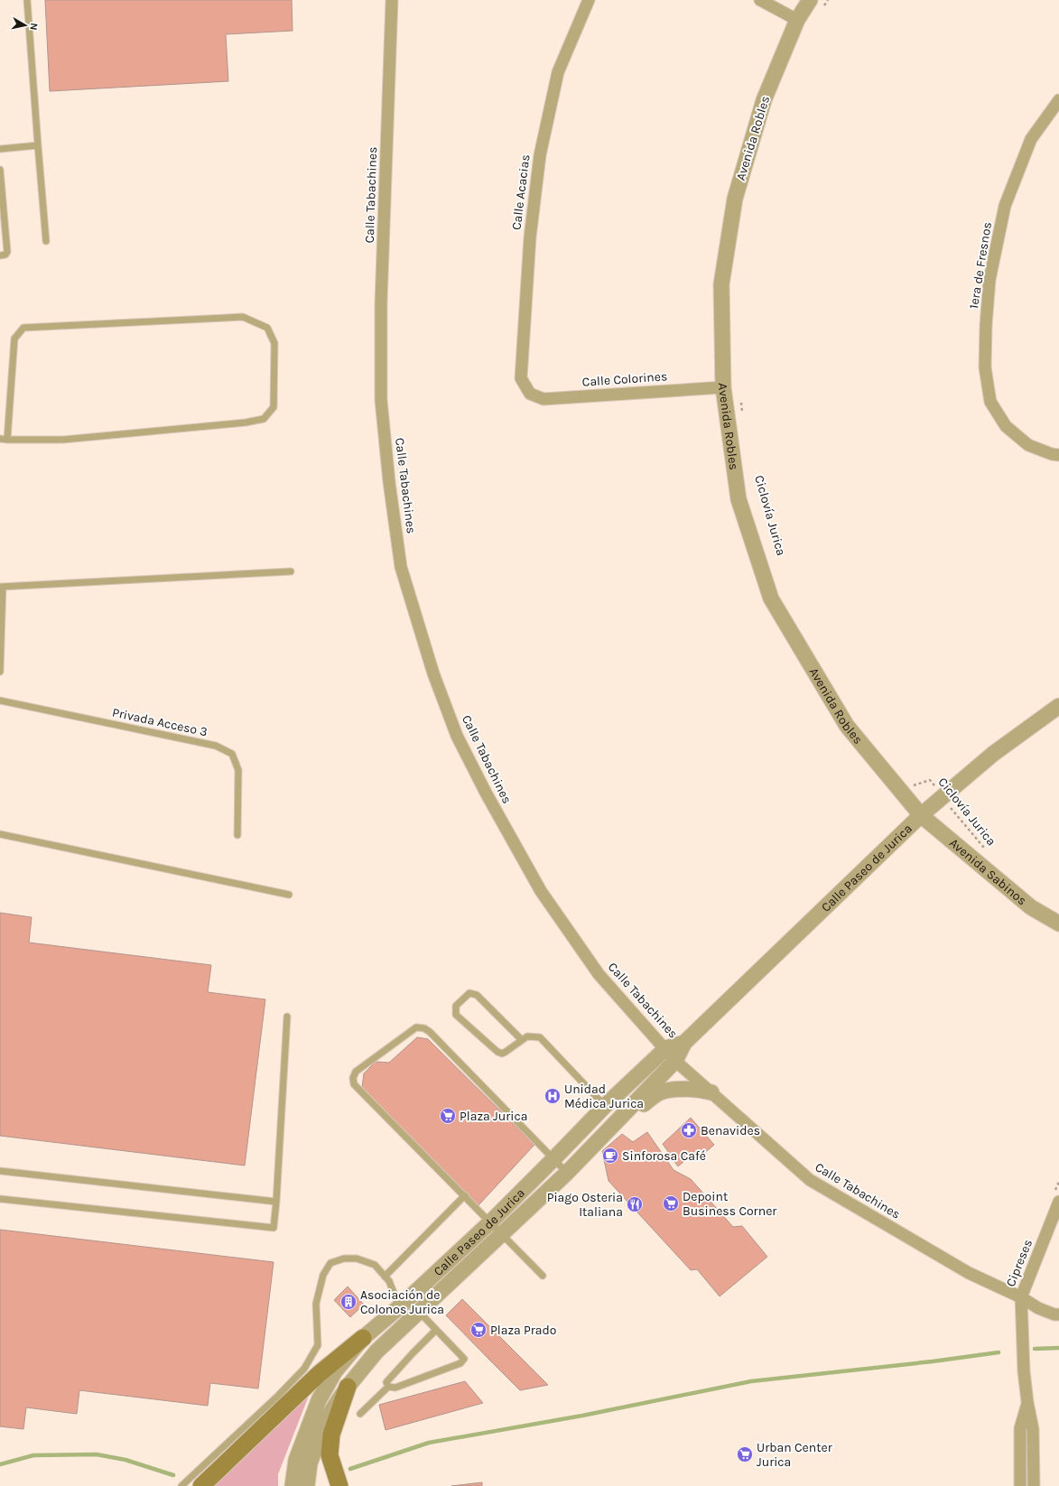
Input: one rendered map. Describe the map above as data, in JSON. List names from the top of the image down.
{
  "streets": {
    "street": [
      "Avenida Robles",
      "Calle Acacias",
      "Calle Tabachines",
      "1era de Fresnos",
      "Calle Colorines",
      "Calle Paseo de Jurica",
      "Avenida Sabinos",
      "Cipreses"
    ],
    "lane": ["Privada Acceso 3"],
    "path": ["Ciclovía Jurica"]
  },
  "crossings": [
    ["Avenida Robles", "Calle Colorines"],
    ["Avenida Robles", "Calle Paseo de Jurica"],
    ["Avenida Robles", "Avenida Sabinos"],
    ["Calle Acacias", "Calle Colorines"],
    ["Calle Tabachines", "Calle Paseo de Jurica"],
    ["Calle Tabachines", "Cipreses"],
    ["Ciclovía Jurica", "Calle Paseo de Jurica"],
    ["Calle Paseo de Jurica", "Avenida Sabinos"]
  ],
  "places": {
    "hospital": ["Unidad Médica Jurica"],
    "supermarket": [
      "Plaza Jurica",
      "Depoint Business Corner",
      "Plaza Prado",
      "Urban Center Jurica"
    ],
    "pharmacy": ["Benavides"],
    "cafe": ["Sinforosa Café"],
    "restaurant": ["Piago Osteria Italiana"],
    "building": ["Asociación de Colonos Jurica"]
  },
  "north": "right"
}
